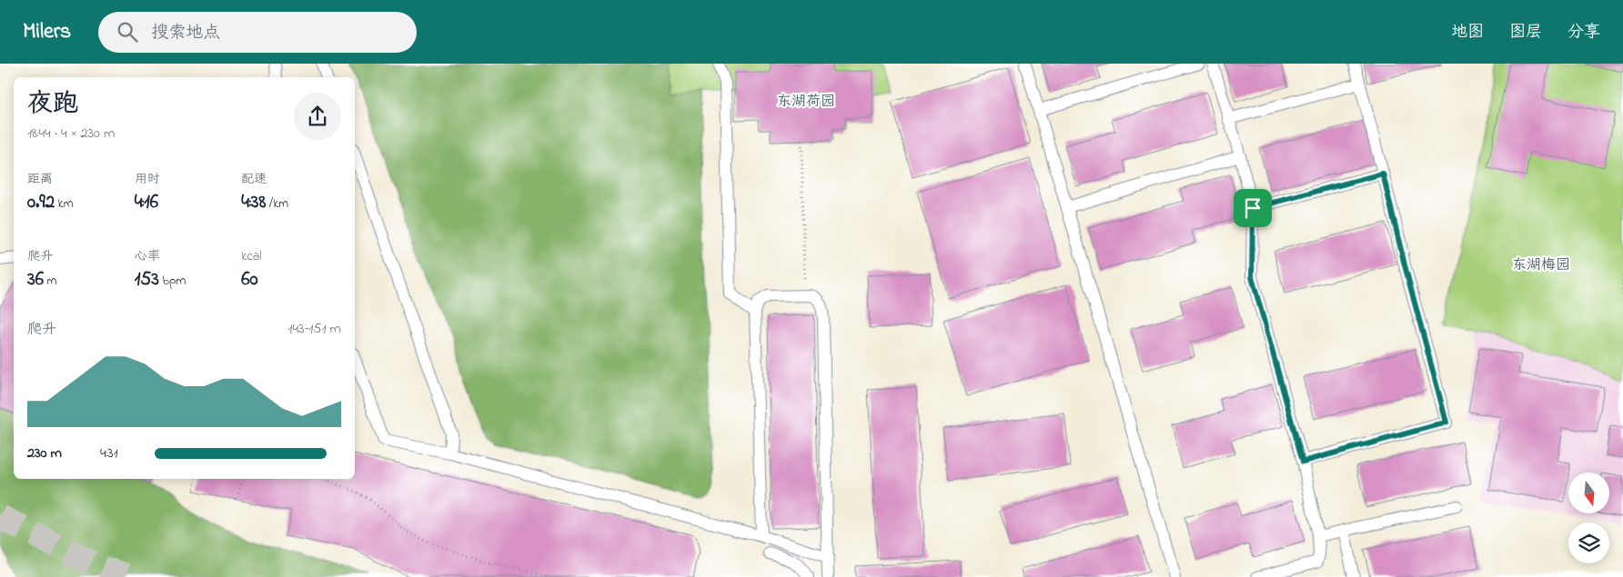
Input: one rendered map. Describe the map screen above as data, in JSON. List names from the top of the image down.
{
  "parks": ["东湖荷园", "东湖梅园"],
  "north": "bottom",
  "page": {
    "header": "Milers",
    "search": "搜索地点",
    "nav": ["地图", "图层", "分享"],
    "heading": ["夜跑", "18:44 · 4 × 230 m"],
    "stats": [
      ["距离", "0.92 km"],
      ["用时", "4:16"],
      ["配速", "4:38 /km"],
      ["爬升", "36 m"],
      ["心率", "153 bpm"],
      ["kcal", "60"]
    ],
    "chart": ["爬升", "143–151 m"],
    "list": [
      {
        "name": "230 m",
        "note": "4:31"
      }
    ]
  }
}
